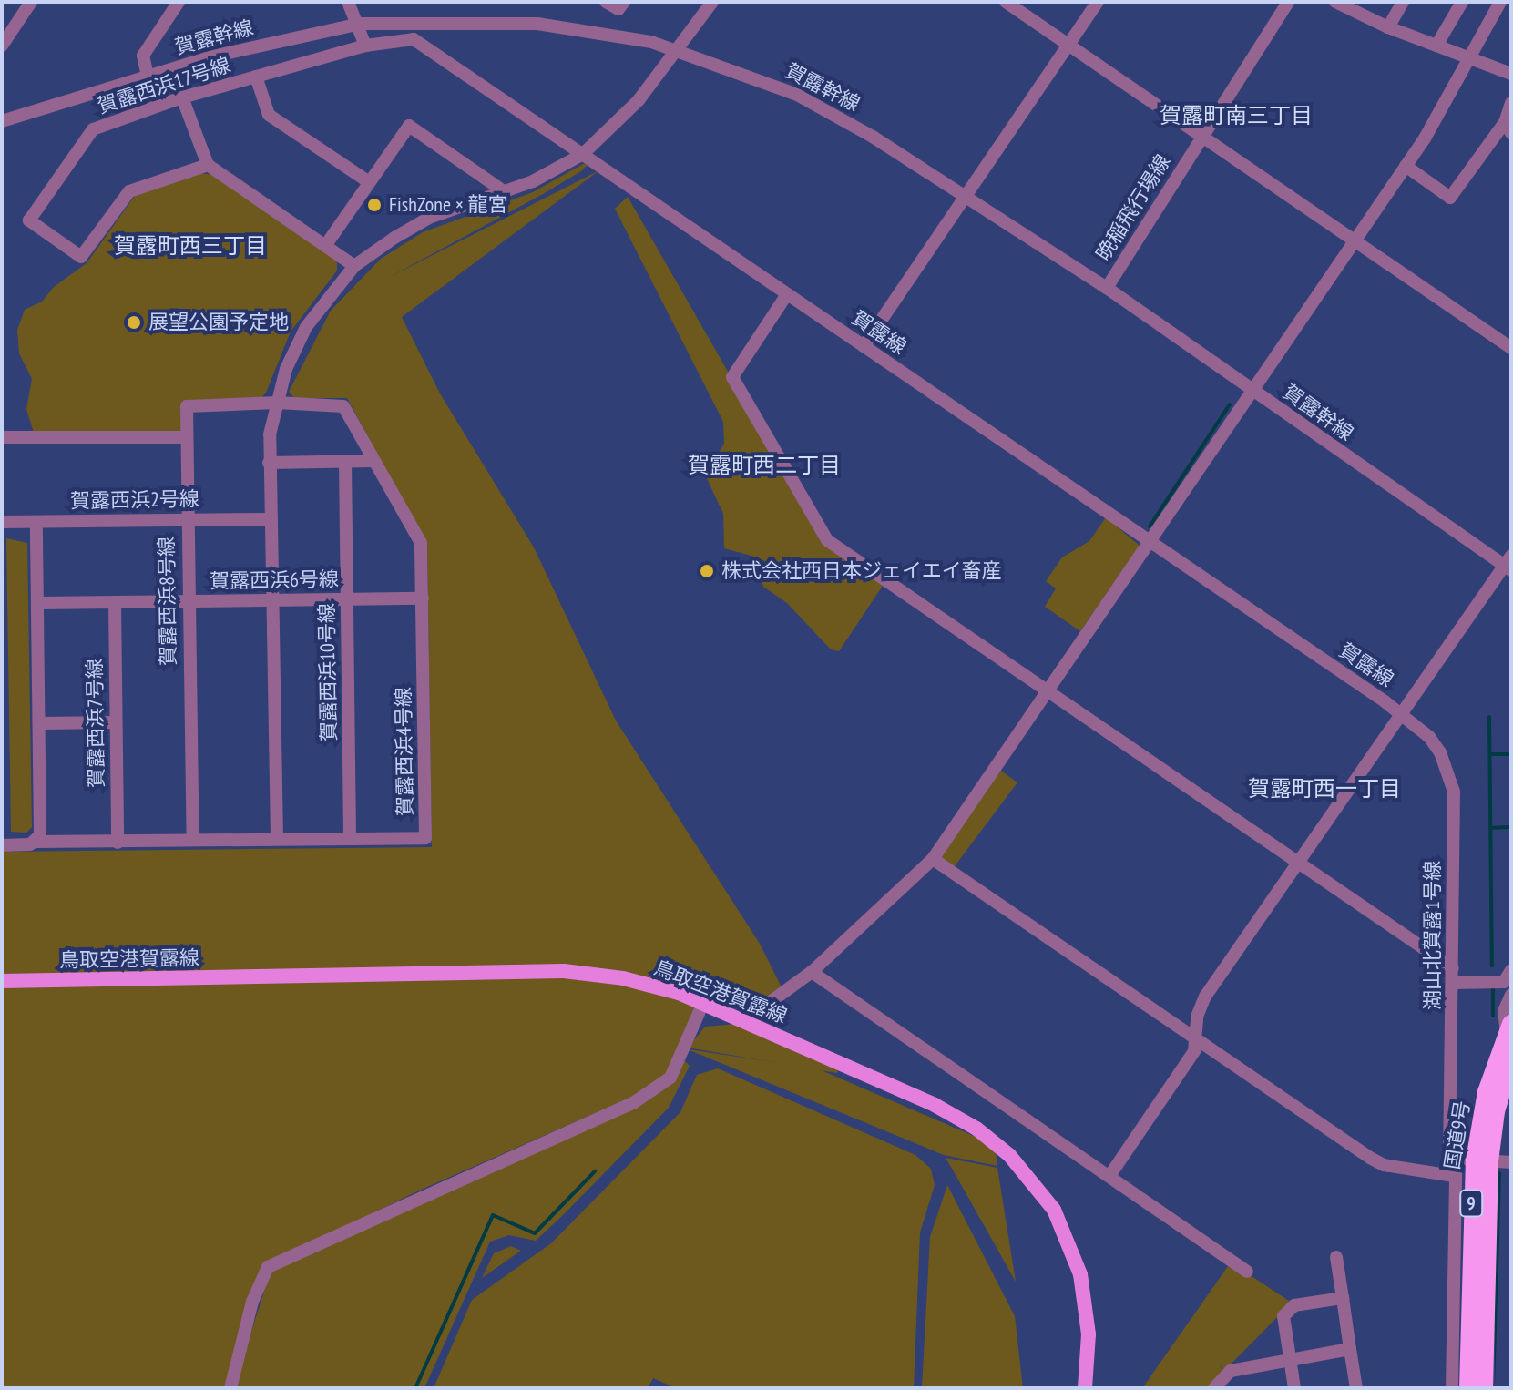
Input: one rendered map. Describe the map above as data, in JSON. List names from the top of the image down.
{
  "streets": {
    "highway": ["国道9号", "9"],
    "main road": ["鳥取空港賀露線"],
    "street": [
      "賀露幹線",
      "賀露西浜17号線",
      "晩稲飛行場線",
      "賀露線",
      "賀露西浜2号線",
      "賀露西浜6号線",
      "賀露西浜8号線",
      "賀露西浜10号線",
      "賀露西浜7号線",
      "賀露西浜4号線",
      "湖山北賀露1号線"
    ]
  },
  "crossings": [
    ["賀露幹線", "晩稲飛行場線"],
    ["賀露西浜17号線", "賀露線"],
    ["賀露線", "湖山北賀露1号線"],
    ["賀露西浜2号線", "賀露西浜8号線"],
    ["賀露西浜6号線", "賀露西浜8号線"],
    ["賀露西浜6号線", "賀露西浜10号線"],
    ["賀露西浜6号線", "賀露西浜7号線"],
    ["賀露西浜6号線", "賀露西浜4号線"],
    ["賀露西浜8号線", "賀露西浜4号線"],
    ["賀露西浜10号線", "賀露西浜4号線"],
    ["賀露西浜7号線", "賀露西浜4号線"],
    ["湖山北賀露1号線", "国道9号"]
  ],
  "districts": [
    "賀露町南三丁目",
    "賀露町西三丁目",
    "賀露町西二丁目",
    "賀露町西一丁目"
  ],
  "places": ["FishZone × 龍宮", "展望公園予定地", "株式会社西日本ジェイエイ畜産"]
}
